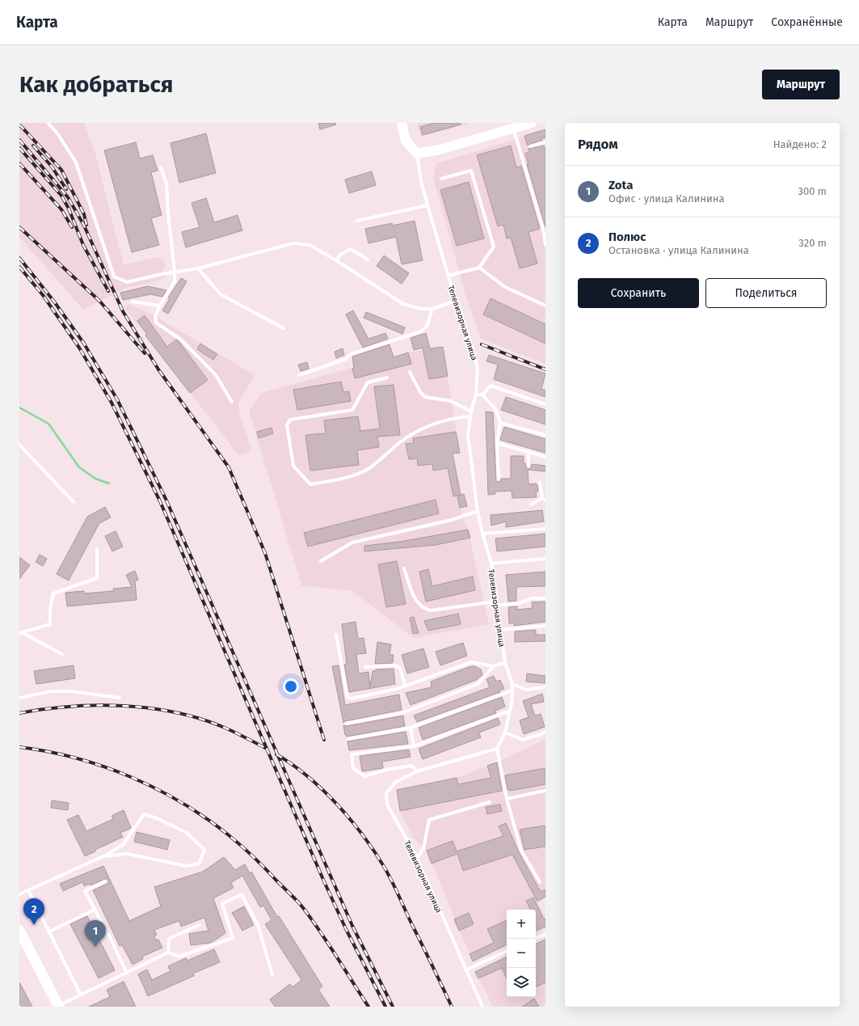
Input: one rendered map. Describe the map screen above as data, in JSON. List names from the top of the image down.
{
  "streets": {
    "lane": ["Телевизорная улица"]
  },
  "page": {
    "header": "Карта",
    "nav": ["Карта", "Маршрут", "Сохранённые"],
    "buttons": [
      "Маршрут",
      ["Сохранить", "Поделиться"]
    ],
    "title": "Как добраться",
    "heading": ["Рядом", "Найдено: 2"],
    "list": [
      {
        "mark": "1",
        "name": "Zota",
        "note": "Офис · улица Калинина",
        "value": "300 m"
      },
      {
        "mark": "2",
        "name": "Полюс",
        "note": "Остановка · улица Калинина",
        "value": "320 m"
      }
    ],
    "pins": ["2", "1"],
    "map_buttons": ["+", "−"]
  }
}
